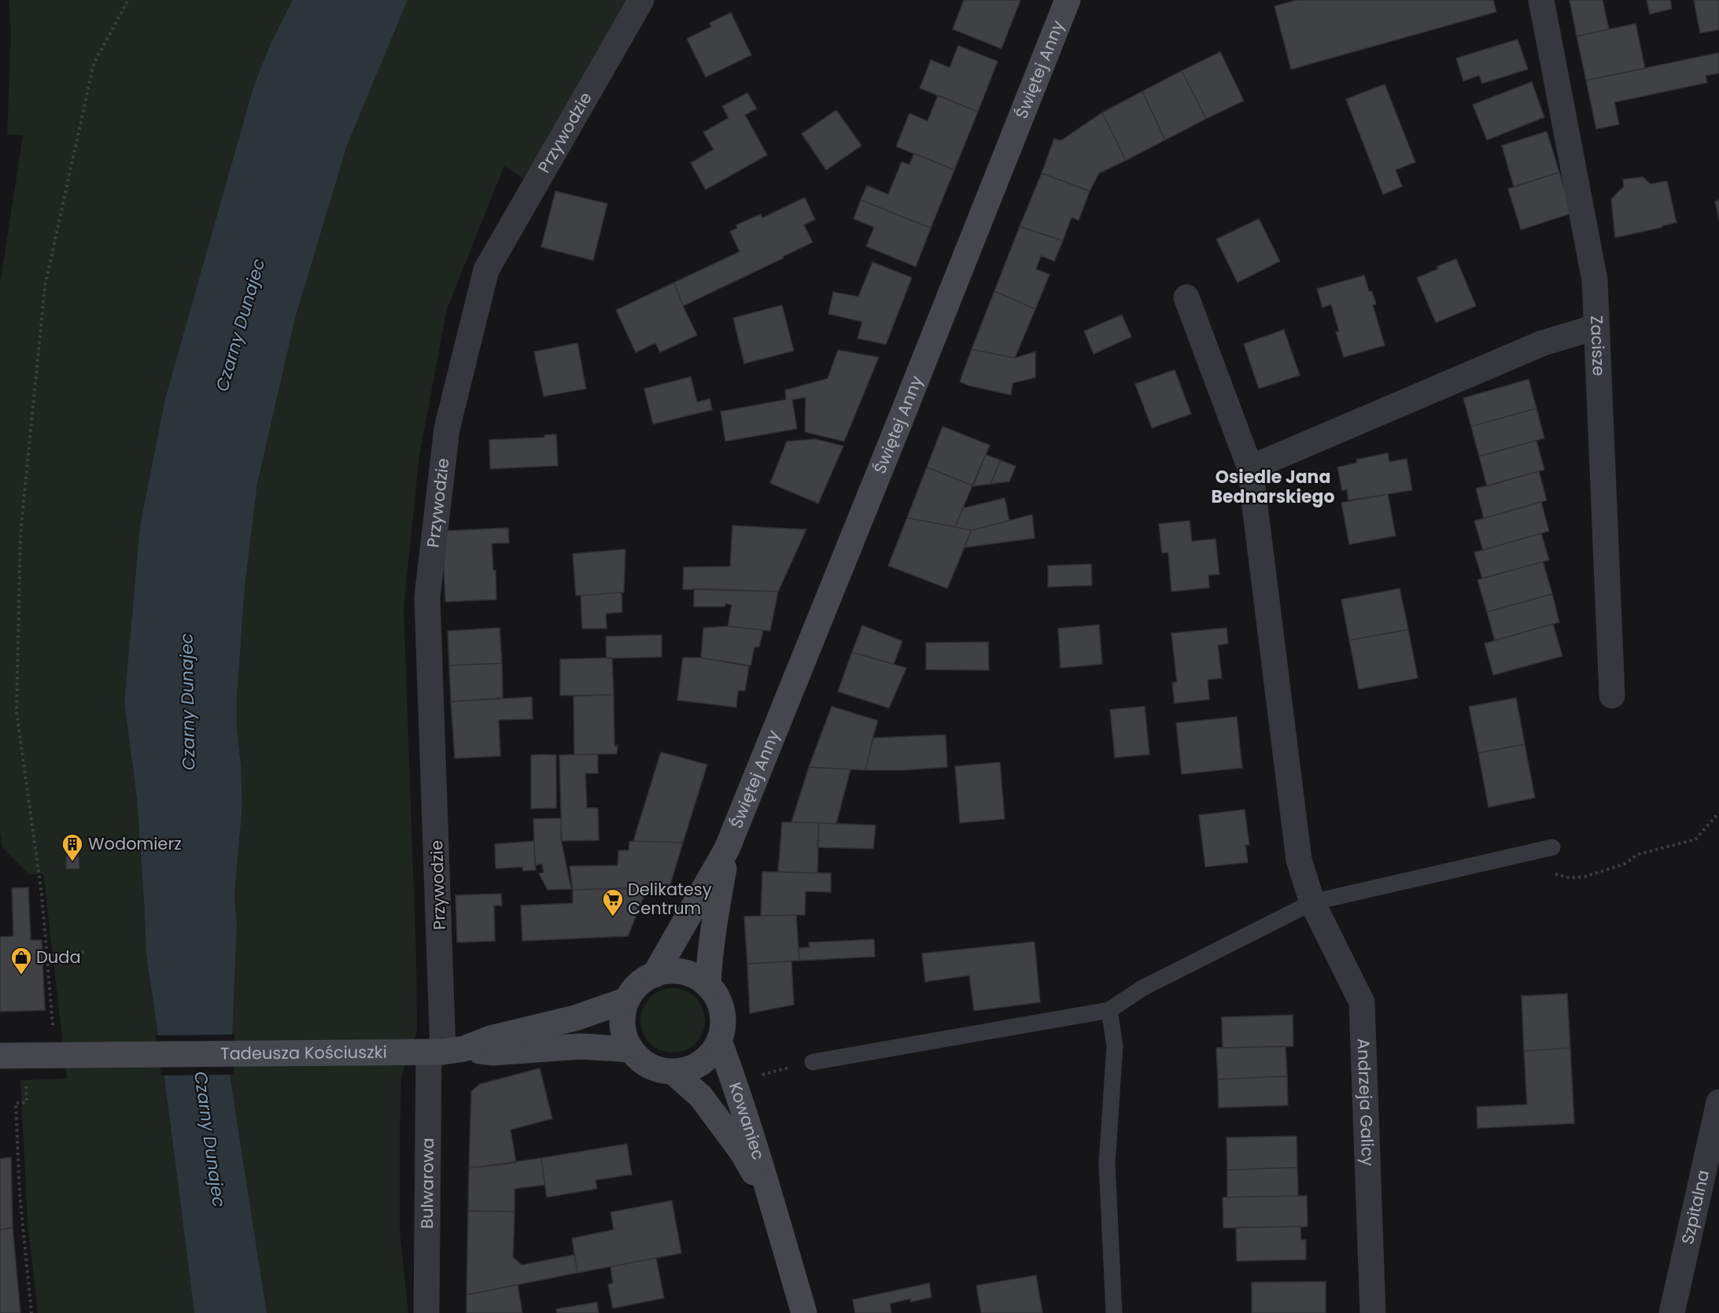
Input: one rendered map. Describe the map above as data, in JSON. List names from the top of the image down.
{
  "streets": {
    "street": [
      "Świętej Anny",
      "Przywodzie",
      "Zacisze",
      "Tadeusza Kościuszki",
      "Andrzeja Galicy",
      "Kowaniec",
      "Bulwarowa",
      "Szpitalna"
    ]
  },
  "crossings": [
    ["Świętej Anny", "Tadeusza Kościuszki"],
    ["Świętej Anny", "Kowaniec"],
    ["Przywodzie", "Tadeusza Kościuszki"],
    ["Przywodzie", "Bulwarowa"],
    ["Tadeusza Kościuszki", "Kowaniec"],
    ["Tadeusza Kościuszki", "Bulwarowa"]
  ],
  "districts": ["Osiedle Jana Bednarskiego"],
  "water": ["Czarny Dunajec"],
  "places": {
    "building": ["Wodomierz"],
    "supermarket": ["Delikatesy Centrum"],
    "shop": ["Duda"]
  }
}
